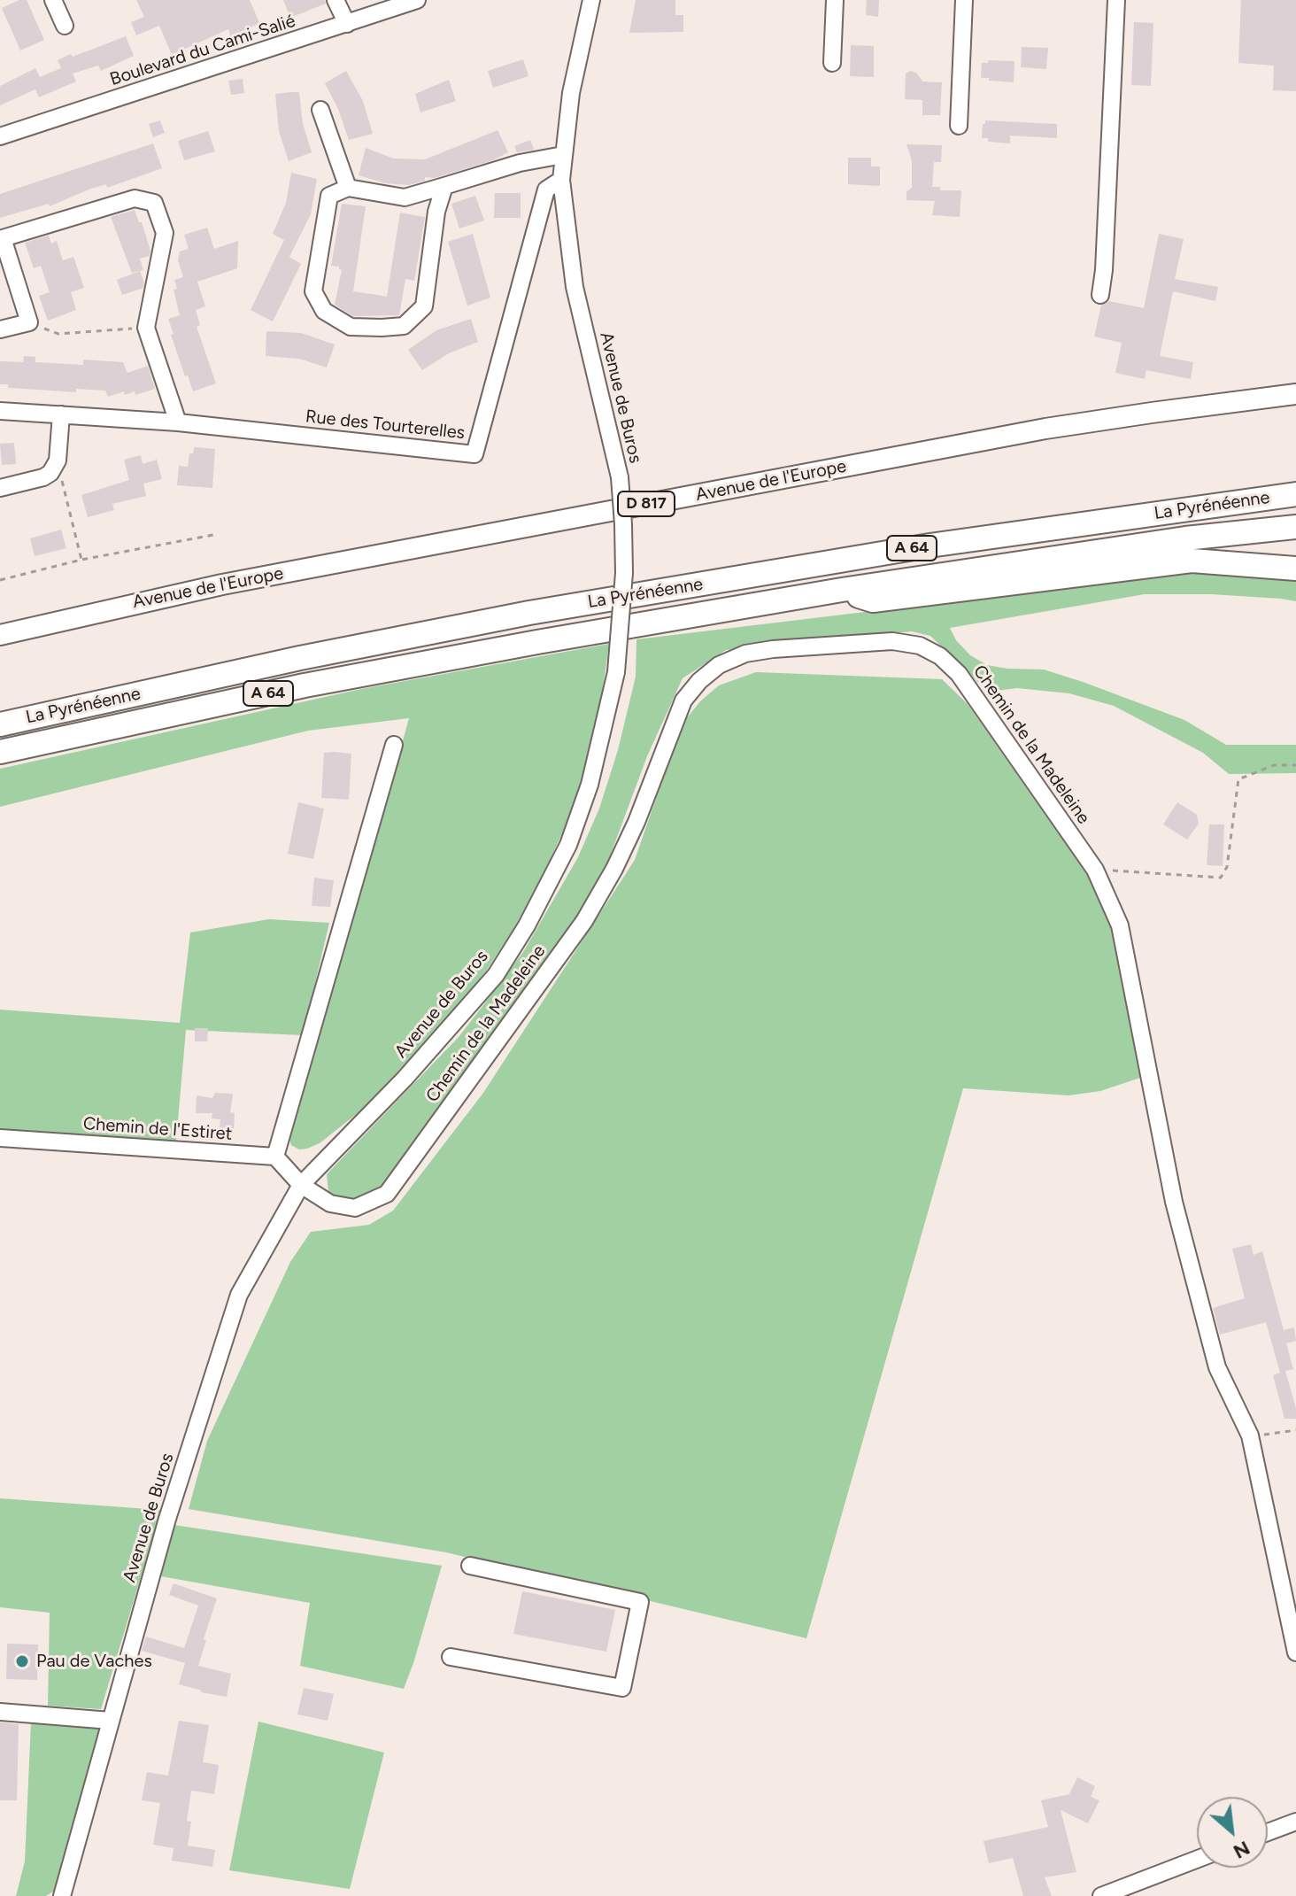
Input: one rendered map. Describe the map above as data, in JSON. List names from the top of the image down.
{
  "streets": {
    "highway": ["La Pyrénéenne", "A 64"],
    "main road": ["Avenue de l'Europe", "D 817"],
    "street": [
      "Boulevard du Cami-Salié",
      "Avenue de Buros",
      "Rue des Tourterelles",
      "Chemin de la Madeleine",
      "Chemin de l'Estiret"
    ]
  },
  "crossings": [
    ["Avenue de Buros", "Rue des Tourterelles"],
    ["Avenue de Buros", "Chemin de la Madeleine"]
  ],
  "places": ["Pau de Vaches"],
  "north": "bottom right"
}
